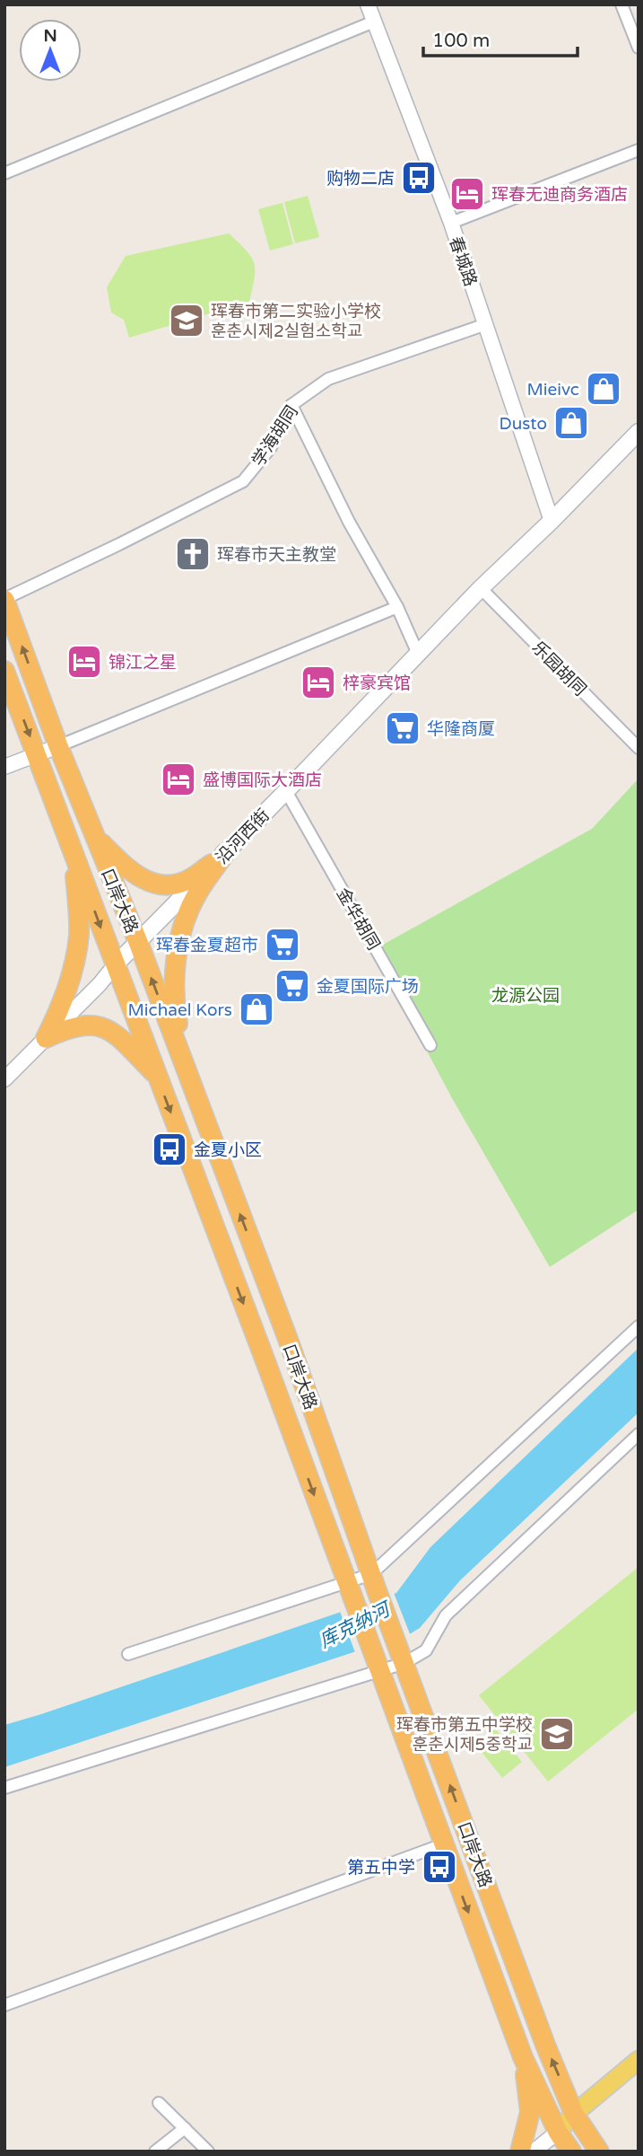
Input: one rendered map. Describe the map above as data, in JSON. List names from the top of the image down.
{
  "streets": {
    "highway": ["口岸大路"],
    "main road": ["沿河西街"],
    "street": [
      "春城路",
      "学海胡同",
      "乐园胡同",
      "金华胡同"
    ]
  },
  "crossings": [
    ["春城路", "学海胡同"],
    ["春城路", "沿河西街"],
    ["学海胡同", "口岸大路"],
    ["乐园胡同", "沿河西街"],
    ["沿河西街", "口岸大路"],
    ["沿河西街", "金华胡同"]
  ],
  "water": ["库克纳河"],
  "parks": ["龙源公园"],
  "places": {
    "bus stop": ["购物二店", "金夏小区", "第五中学"],
    "hotel": [
      "珲春无迪商务酒店",
      "锦江之星",
      "梓豪宾馆",
      "盛博国际大酒店"
    ],
    "school or university": ["珲春市第二实验小学校 훈춘시제2실험소학교", "珲春市第五中学校 훈춘시제5중학교"],
    "shop": ["Mieivc", "Dusto", "Michael Kors"],
    "church": ["珲春市天主教堂"],
    "supermarket": ["华隆商厦", "珲春金夏超市", "金夏国际广场"]
  },
  "scale_bar": "100 m",
  "north": "top"
}
